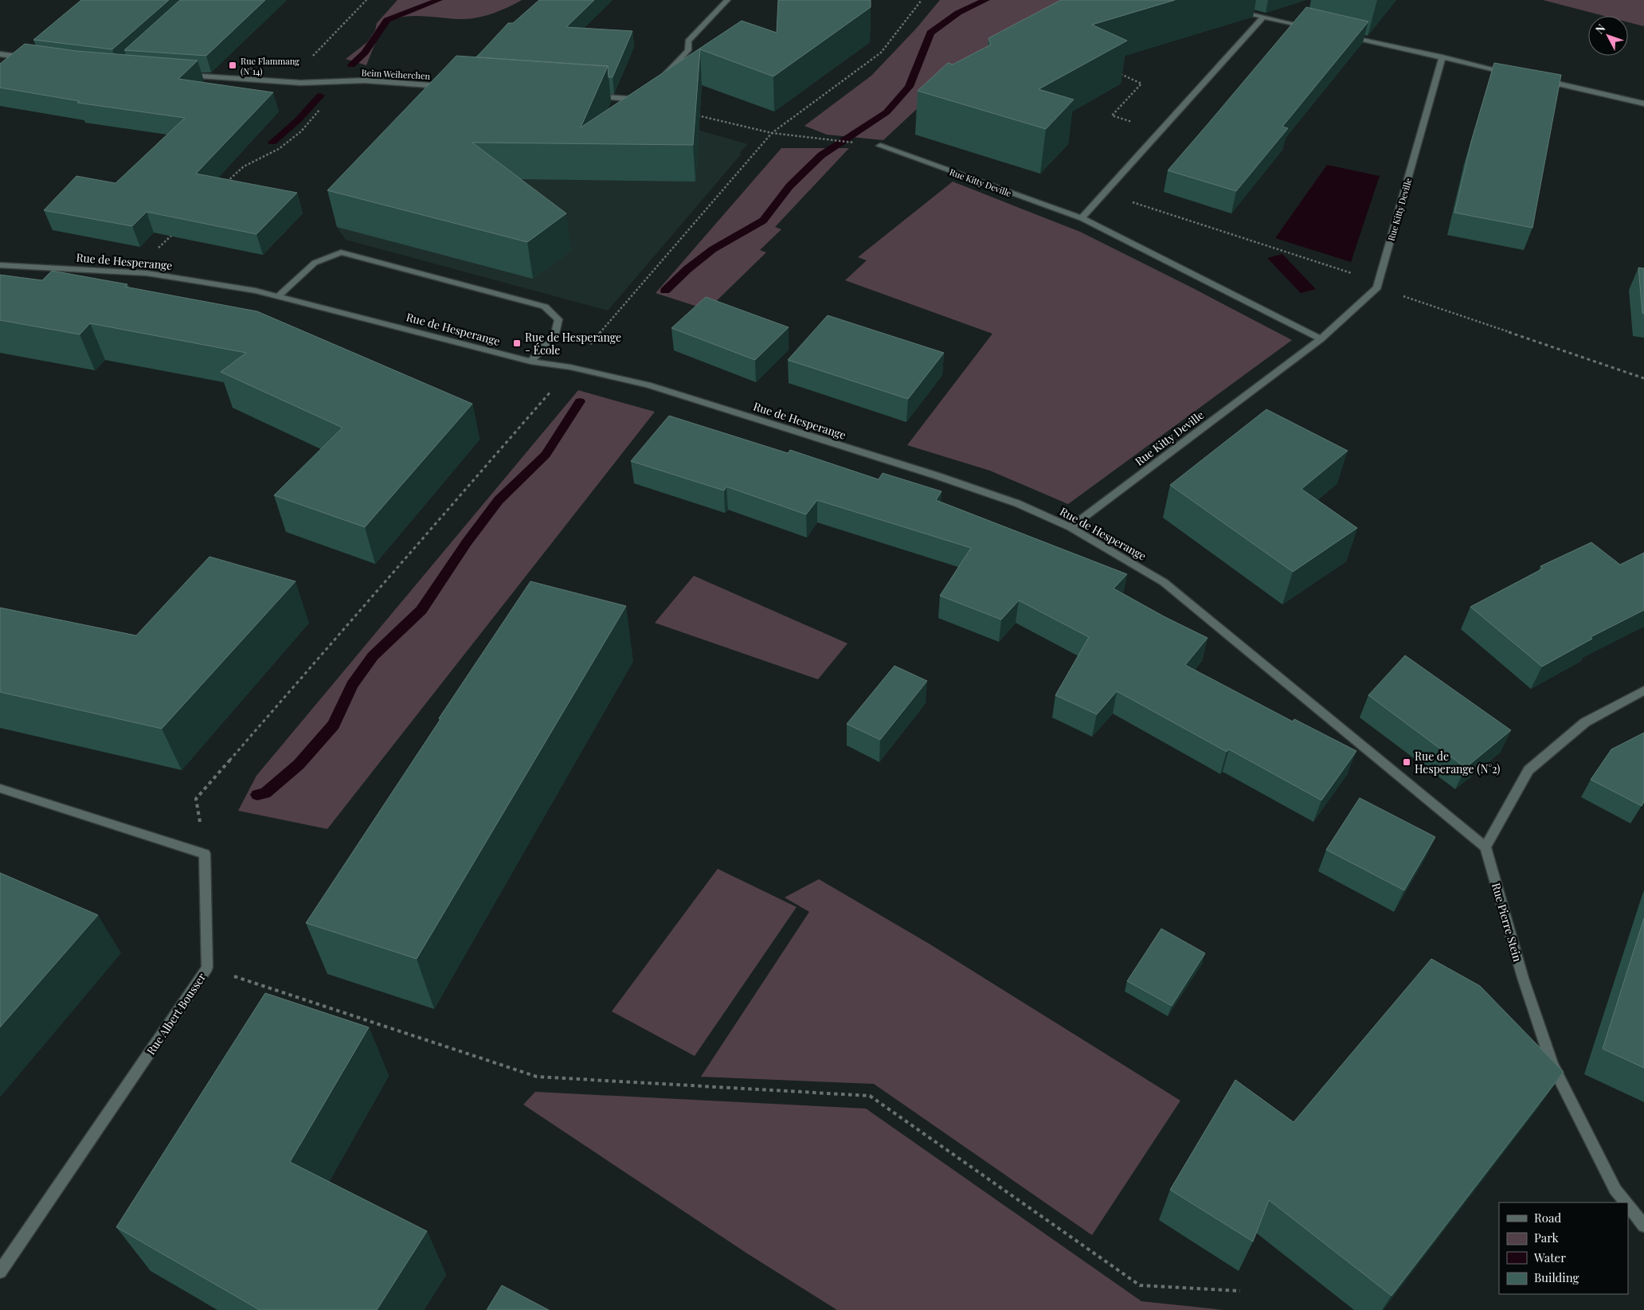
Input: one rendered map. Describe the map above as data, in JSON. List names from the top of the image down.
{
  "streets": {
    "street": [
      "Beim Weiherchen",
      "Rue Kitty Deville",
      "Rue de Hesperange",
      "Rue Pierre Stein",
      "Rue Albert Bousser"
    ]
  },
  "crossings": [
    ["Rue Kitty Deville", "Rue de Hesperange"],
    ["Rue de Hesperange", "Rue Pierre Stein"]
  ],
  "places": {
    "transit": ["Rue Flammang (N°14)", "Rue de Hesperange - École", "Rue de Hesperange (N°2)"]
  },
  "legend": [
    "Road",
    "Park",
    "Water",
    "Building"
  ],
  "north": "top left"
}
